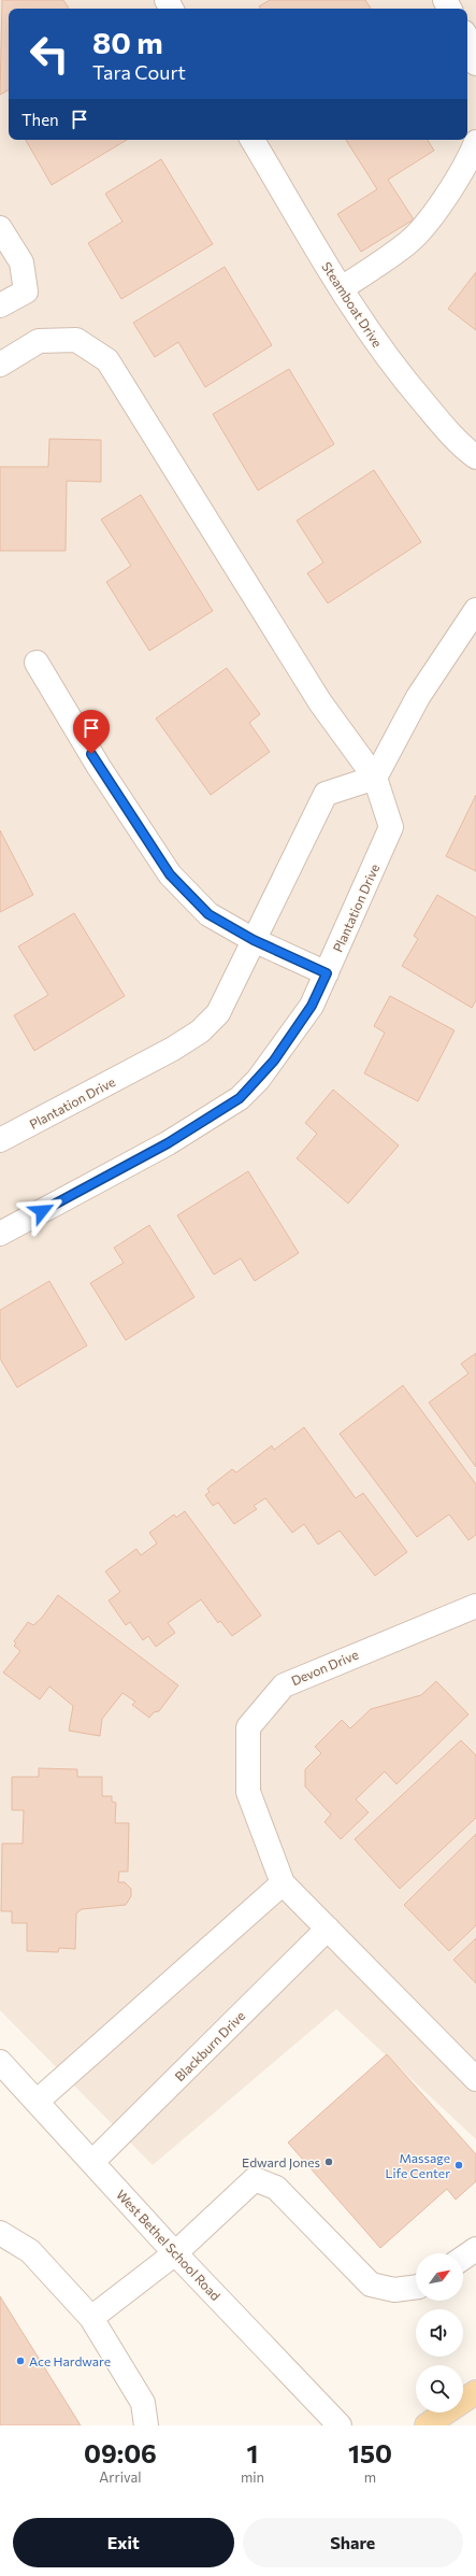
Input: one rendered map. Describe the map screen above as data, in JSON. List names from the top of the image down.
{
  "streets": {
    "street": [
      "Steamboat Drive",
      "Plantation Drive",
      "Devon Drive",
      "Blackburn Drive",
      "West Bethel School Road"
    ]
  },
  "crossings": [
    ["Blackburn Drive", "West Bethel School Road"]
  ],
  "places": ["Edward Jones", "Massage Life Center", "Ace Hardware"],
  "north": "top right",
  "page": {
    "turn": ["80 m", "Tara Court"],
    "then": "Then",
    "eta": [
      "09:06",
      "Arrival",
      "1",
      "min",
      "150",
      "m"
    ],
    "buttons": ["Exit", "Share"]
  }
}
